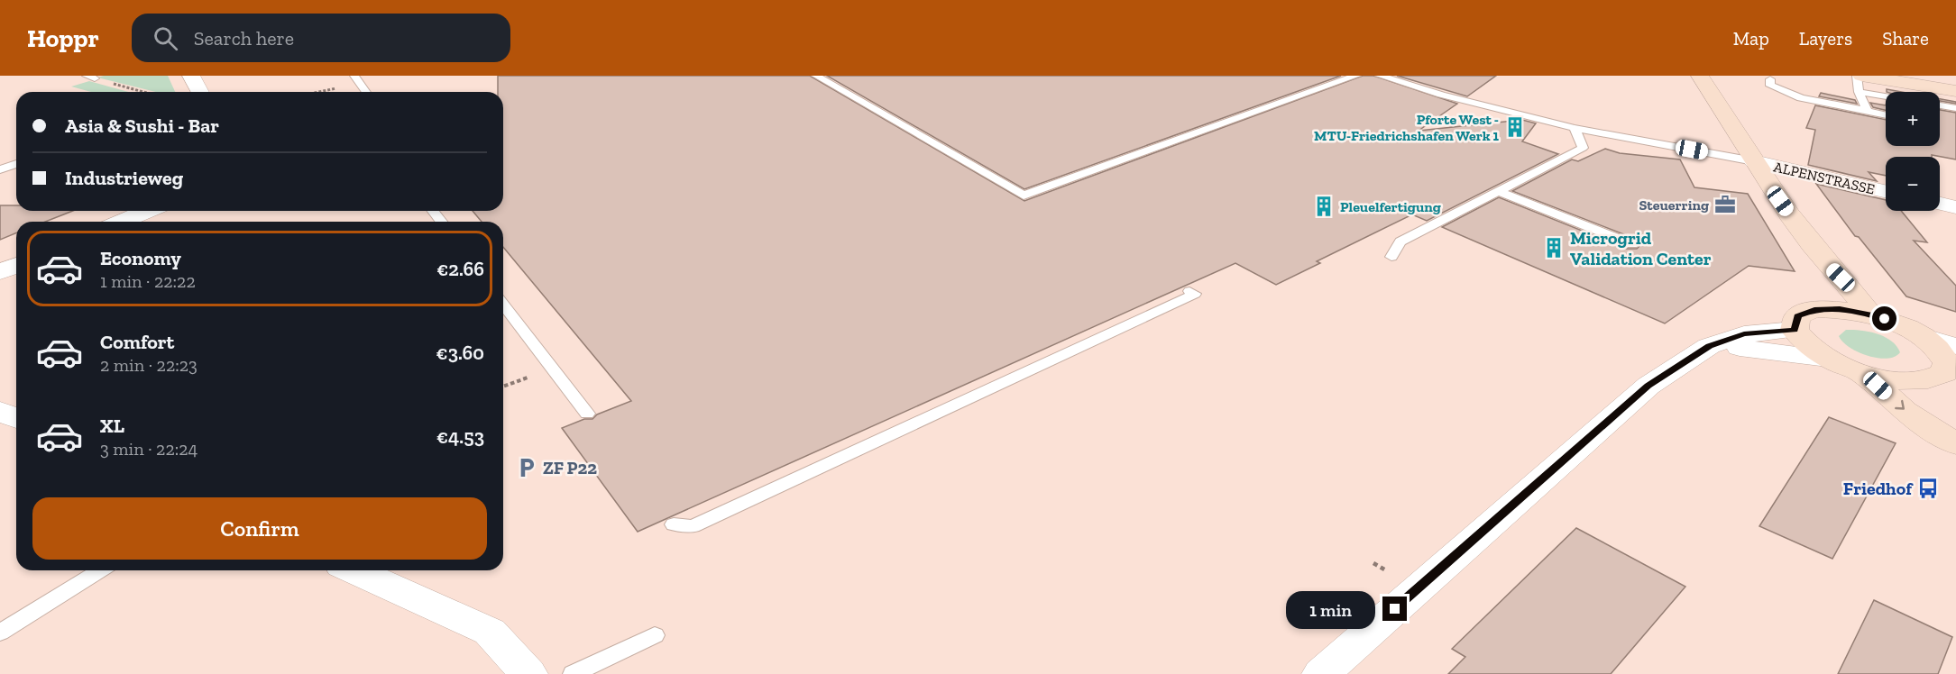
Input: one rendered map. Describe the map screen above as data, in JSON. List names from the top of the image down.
{
  "streets": {
    "street": ["ALPENSTRASSE"]
  },
  "places": {
    "building": ["Pforte West - MTU-Friedrichshafen Werk 1", "Pleuelfertigung", "Microgrid Validation Center"],
    "office": ["Steuerring"],
    "parking": ["ZF P22"],
    "bus stop": ["Friedhof"]
  },
  "page": {
    "header": "Hoppr",
    "search": "Search here",
    "nav": ["Map", "Layers", "Share"],
    "map_buttons": ["+", "−"],
    "banner": ["Asia & Sushi - Bar", "Industrieweg"],
    "list": [
      {
        "name": "Economy",
        "note": "1 min · 22:22",
        "value": "€2.66"
      },
      {
        "name": "Comfort",
        "note": "2 min · 22:23",
        "value": "€3.60"
      },
      {
        "name": "XL",
        "note": "3 min · 22:24",
        "value": "€4.53"
      }
    ],
    "buttons": "Confirm",
    "bubble": "1 min"
  }
}
